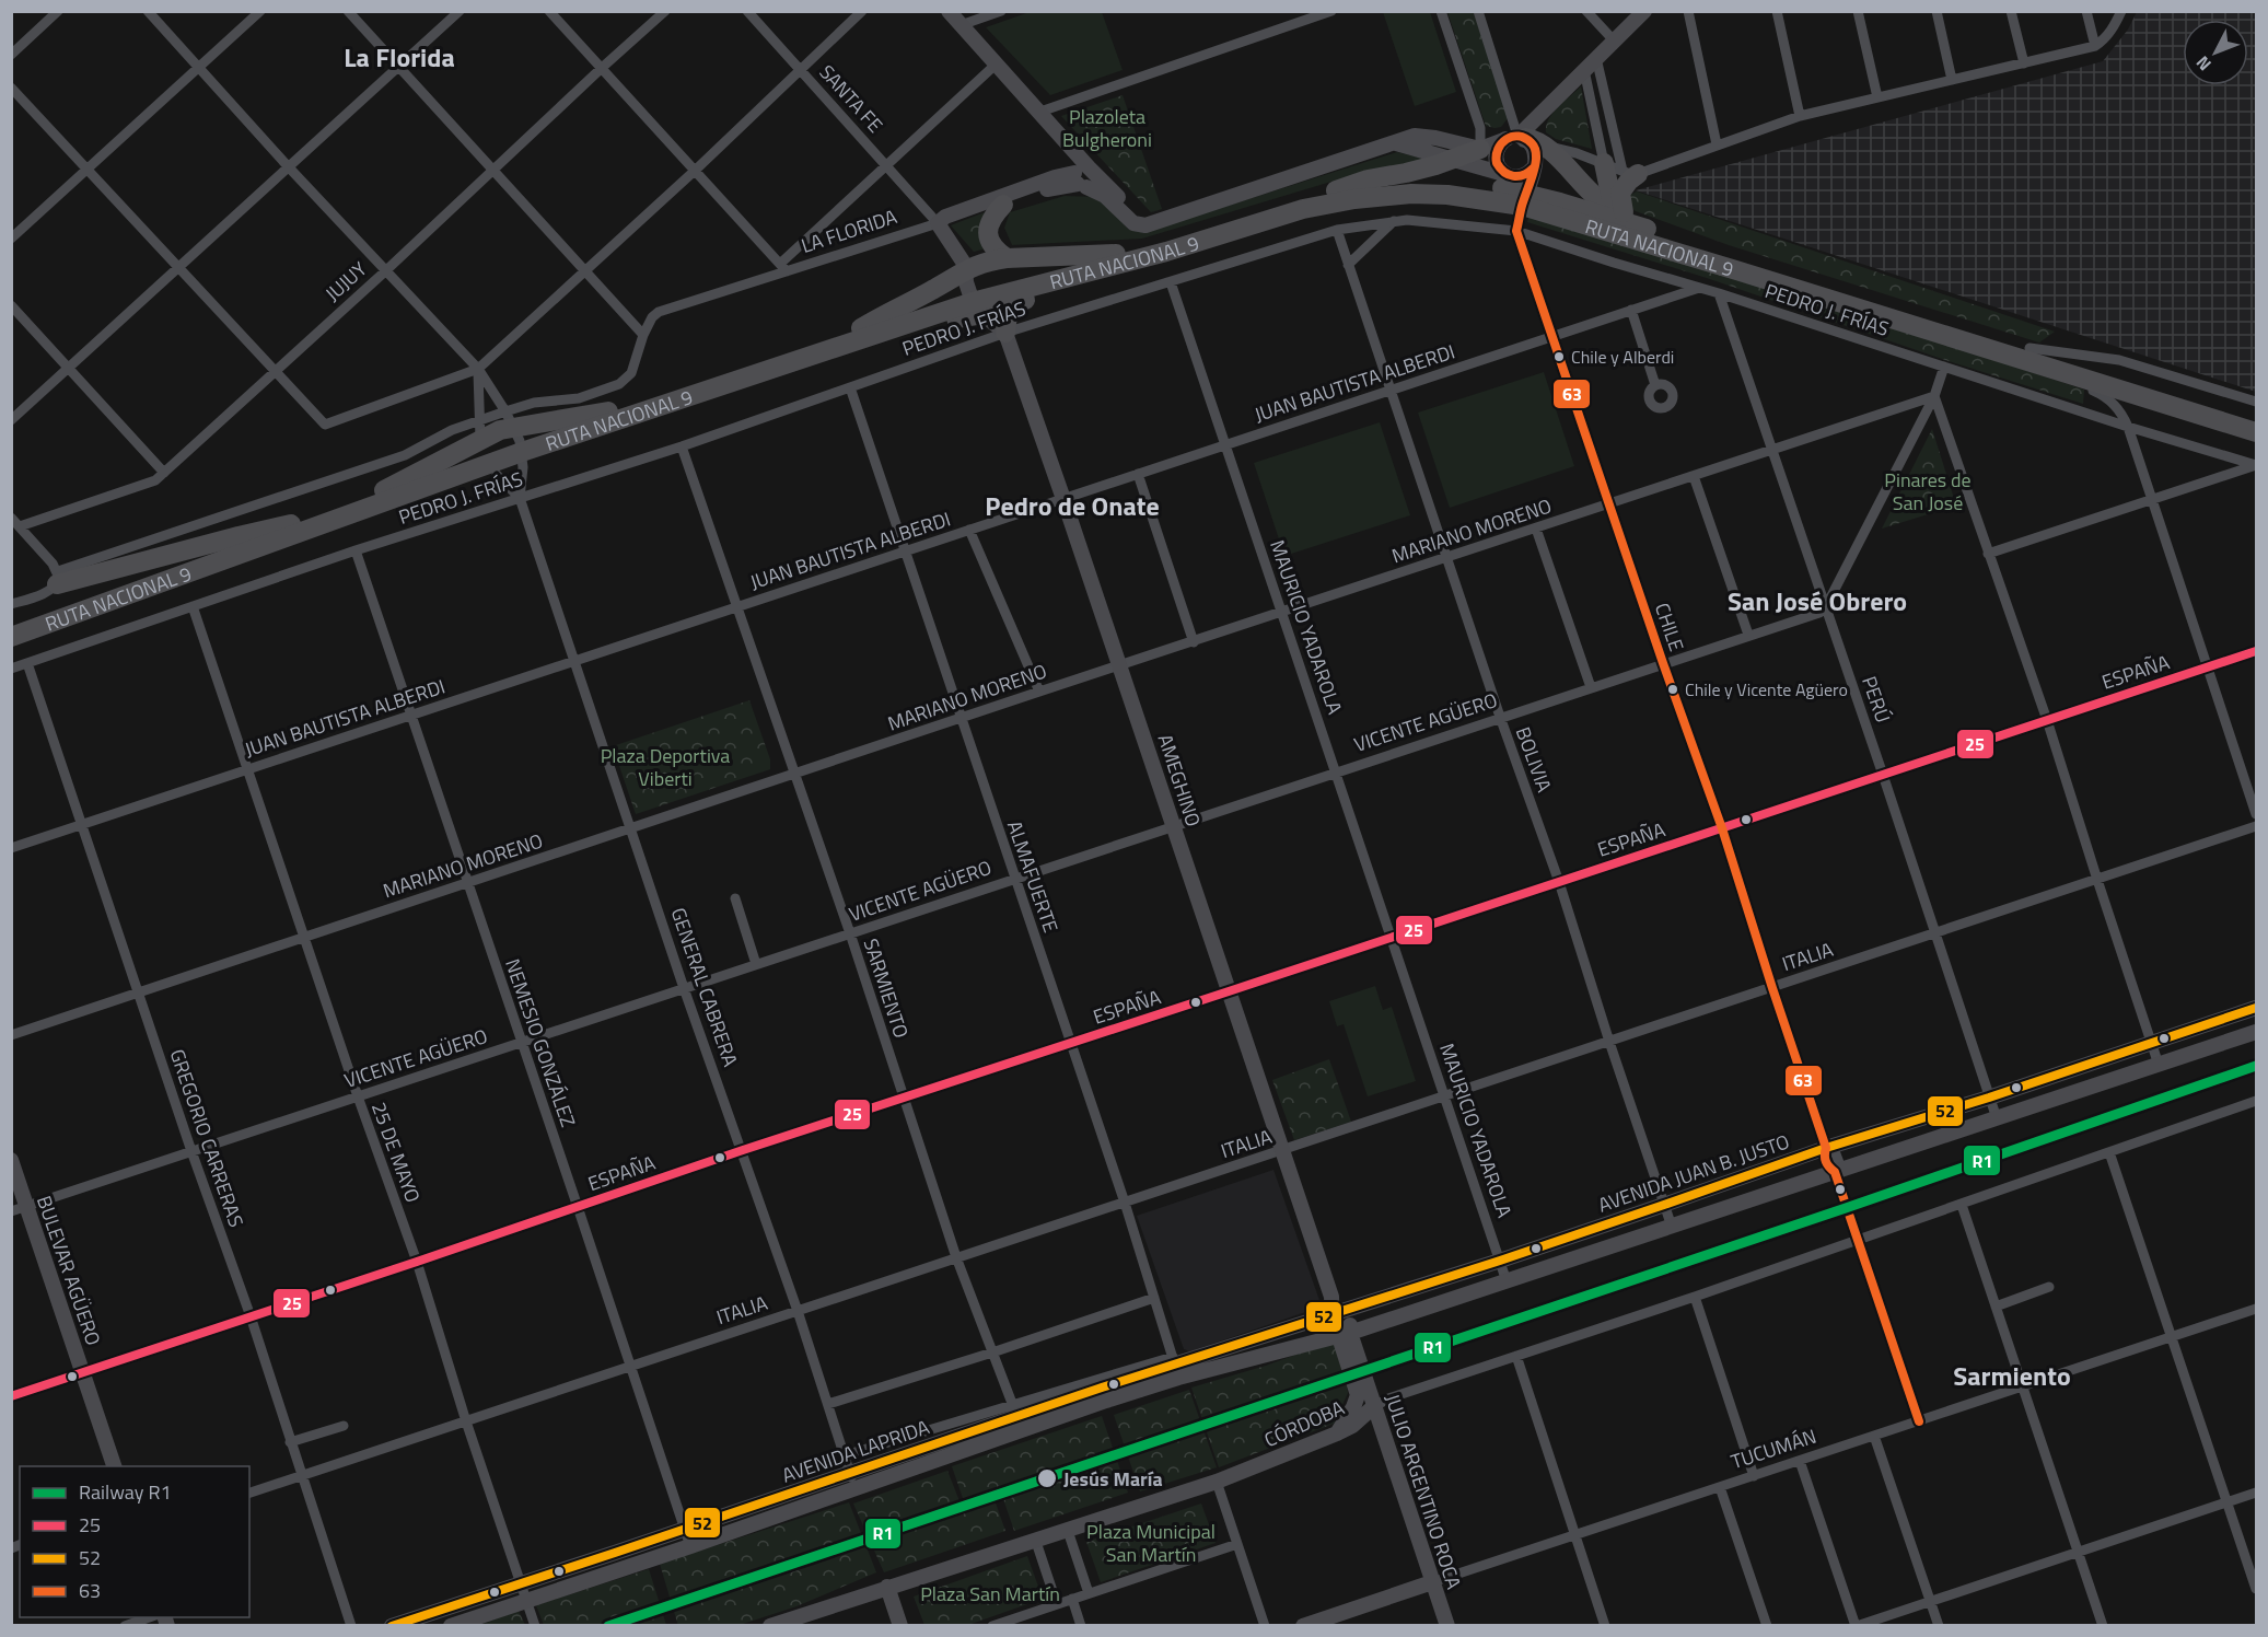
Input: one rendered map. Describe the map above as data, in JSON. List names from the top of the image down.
{
  "streets": {
    "highway": ["RUTA NACIONAL 9"],
    "main road": [
      "LA FLORIDA",
      "AMEGHINO",
      "AVENIDA JUAN B. JUSTO",
      "BULEVAR AGÜERO",
      "CÓRDOBA",
      "TUCUMÁN",
      "AVENIDA LAPRIDA",
      "JULIO ARGENTINO ROCA"
    ],
    "street": [
      "SANTA FE",
      "JUJUY",
      "PEDRO J. FRÍAS",
      "JUAN BAUTISTA ALBERDI",
      "MARIANO MORENO",
      "MAURICIO YADAROLA",
      "CHILE",
      "ESPAÑA",
      "PERÚ",
      "VICENTE AGÜERO",
      "BOLIVIA",
      "ALMAFUERTE",
      "ITALIA",
      "GENERAL CABRERA",
      "SARMIENTO",
      "NEMESIO GONZÁLEZ",
      "GREGORIO CARRERAS",
      "25 DE MAYO"
    ]
  },
  "crossings": [
    ["SANTA FE", "LA FLORIDA"],
    ["PEDRO J. FRÍAS", "JUAN BAUTISTA ALBERDI"],
    ["PEDRO J. FRÍAS", "MAURICIO YADAROLA"],
    ["PEDRO J. FRÍAS", "CHILE"],
    ["PEDRO J. FRÍAS", "PERÚ"],
    ["PEDRO J. FRÍAS", "BOLIVIA"],
    ["PEDRO J. FRÍAS", "AMEGHINO"],
    ["PEDRO J. FRÍAS", "ALMAFUERTE"],
    ["PEDRO J. FRÍAS", "GENERAL CABRERA"],
    ["PEDRO J. FRÍAS", "SARMIENTO"],
    ["PEDRO J. FRÍAS", "NEMESIO GONZÁLEZ"],
    ["PEDRO J. FRÍAS", "GREGORIO CARRERAS"],
    ["PEDRO J. FRÍAS", "25 DE MAYO"],
    ["JUAN BAUTISTA ALBERDI", "MAURICIO YADAROLA"],
    ["JUAN BAUTISTA ALBERDI", "CHILE"],
    ["JUAN BAUTISTA ALBERDI", "BOLIVIA"],
    ["JUAN BAUTISTA ALBERDI", "AMEGHINO"],
    ["JUAN BAUTISTA ALBERDI", "ALMAFUERTE"],
    ["JUAN BAUTISTA ALBERDI", "GENERAL CABRERA"],
    ["JUAN BAUTISTA ALBERDI", "SARMIENTO"],
    ["JUAN BAUTISTA ALBERDI", "NEMESIO GONZÁLEZ"],
    ["JUAN BAUTISTA ALBERDI", "GREGORIO CARRERAS"],
    ["JUAN BAUTISTA ALBERDI", "25 DE MAYO"],
    ["MARIANO MORENO", "MAURICIO YADAROLA"],
    ["MARIANO MORENO", "CHILE"],
    ["MARIANO MORENO", "PERÚ"],
    ["MARIANO MORENO", "BOLIVIA"],
    ["MARIANO MORENO", "AMEGHINO"],
    ["MARIANO MORENO", "ALMAFUERTE"],
    ["MARIANO MORENO", "GENERAL CABRERA"],
    ["MARIANO MORENO", "SARMIENTO"],
    ["MARIANO MORENO", "NEMESIO GONZÁLEZ"],
    ["MARIANO MORENO", "GREGORIO CARRERAS"],
    ["MARIANO MORENO", "25 DE MAYO"],
    ["MAURICIO YADAROLA", "ESPAÑA"],
    ["MAURICIO YADAROLA", "VICENTE AGÜERO"],
    ["MAURICIO YADAROLA", "ITALIA"],
    ["MAURICIO YADAROLA", "AVENIDA JUAN B. JUSTO"],
    ["CHILE", "ESPAÑA"],
    ["CHILE", "VICENTE AGÜERO"],
    ["CHILE", "ITALIA"],
    ["CHILE", "AVENIDA JUAN B. JUSTO"],
    ["CHILE", "CÓRDOBA"],
    ["CHILE", "TUCUMÁN"],
    ["ESPAÑA", "PERÚ"],
    ["ESPAÑA", "BOLIVIA"],
    ["ESPAÑA", "AMEGHINO"],
    ["ESPAÑA", "ALMAFUERTE"],
    ["ESPAÑA", "GENERAL CABRERA"],
    ["ESPAÑA", "SARMIENTO"],
    ["ESPAÑA", "NEMESIO GONZÁLEZ"],
    ["ESPAÑA", "GREGORIO CARRERAS"],
    ["ESPAÑA", "25 DE MAYO"],
    ["ESPAÑA", "BULEVAR AGÜERO"],
    ["PERÚ", "VICENTE AGÜERO"],
    ["PERÚ", "ITALIA"],
    ["PERÚ", "AVENIDA JUAN B. JUSTO"],
    ["VICENTE AGÜERO", "BOLIVIA"],
    ["VICENTE AGÜERO", "AMEGHINO"],
    ["VICENTE AGÜERO", "ALMAFUERTE"],
    ["VICENTE AGÜERO", "GENERAL CABRERA"],
    ["VICENTE AGÜERO", "SARMIENTO"],
    ["VICENTE AGÜERO", "NEMESIO GONZÁLEZ"],
    ["VICENTE AGÜERO", "GREGORIO CARRERAS"],
    ["VICENTE AGÜERO", "25 DE MAYO"],
    ["VICENTE AGÜERO", "BULEVAR AGÜERO"],
    ["BOLIVIA", "ITALIA"],
    ["BOLIVIA", "AVENIDA JUAN B. JUSTO"],
    ["AMEGHINO", "ITALIA"],
    ["AMEGHINO", "AVENIDA JUAN B. JUSTO"],
    ["AMEGHINO", "AVENIDA LAPRIDA"],
    ["AMEGHINO", "JULIO ARGENTINO ROCA"],
    ["ALMAFUERTE", "ITALIA"],
    ["ALMAFUERTE", "AVENIDA LAPRIDA"],
    ["ITALIA", "GENERAL CABRERA"],
    ["ITALIA", "SARMIENTO"],
    ["ITALIA", "NEMESIO GONZÁLEZ"],
    ["ITALIA", "GREGORIO CARRERAS"],
    ["ITALIA", "25 DE MAYO"],
    ["GENERAL CABRERA", "AVENIDA LAPRIDA"],
    ["SARMIENTO", "AVENIDA LAPRIDA"],
    ["NEMESIO GONZÁLEZ", "AVENIDA LAPRIDA"],
    ["25 DE MAYO", "AVENIDA LAPRIDA"],
    ["AVENIDA JUAN B. JUSTO", "AVENIDA LAPRIDA"],
    ["CÓRDOBA", "JULIO ARGENTINO ROCA"],
    ["TUCUMÁN", "JULIO ARGENTINO ROCA"],
    ["AVENIDA LAPRIDA", "JULIO ARGENTINO ROCA"]
  ],
  "districts": [
    "La Florida",
    "Pedro de Onate",
    "San José Obrero",
    "Sarmiento"
  ],
  "parks": [
    "Plazoleta Bulgheroni",
    "Pinares de San José",
    "Plaza Deportiva Viberti",
    "Plaza Municipal San Martín",
    "Plaza San Martín"
  ],
  "places": ["Chile y Alberdi", "Chile y Vicente Agüero", "Jesús María"],
  "lines": [
    "transit line 63",
    "transit line 25",
    "transit line 52",
    "rail line R1"
  ],
  "legend": [
    "Railway R1",
    "25",
    "52",
    "63"
  ],
  "north": "bottom left"
}
